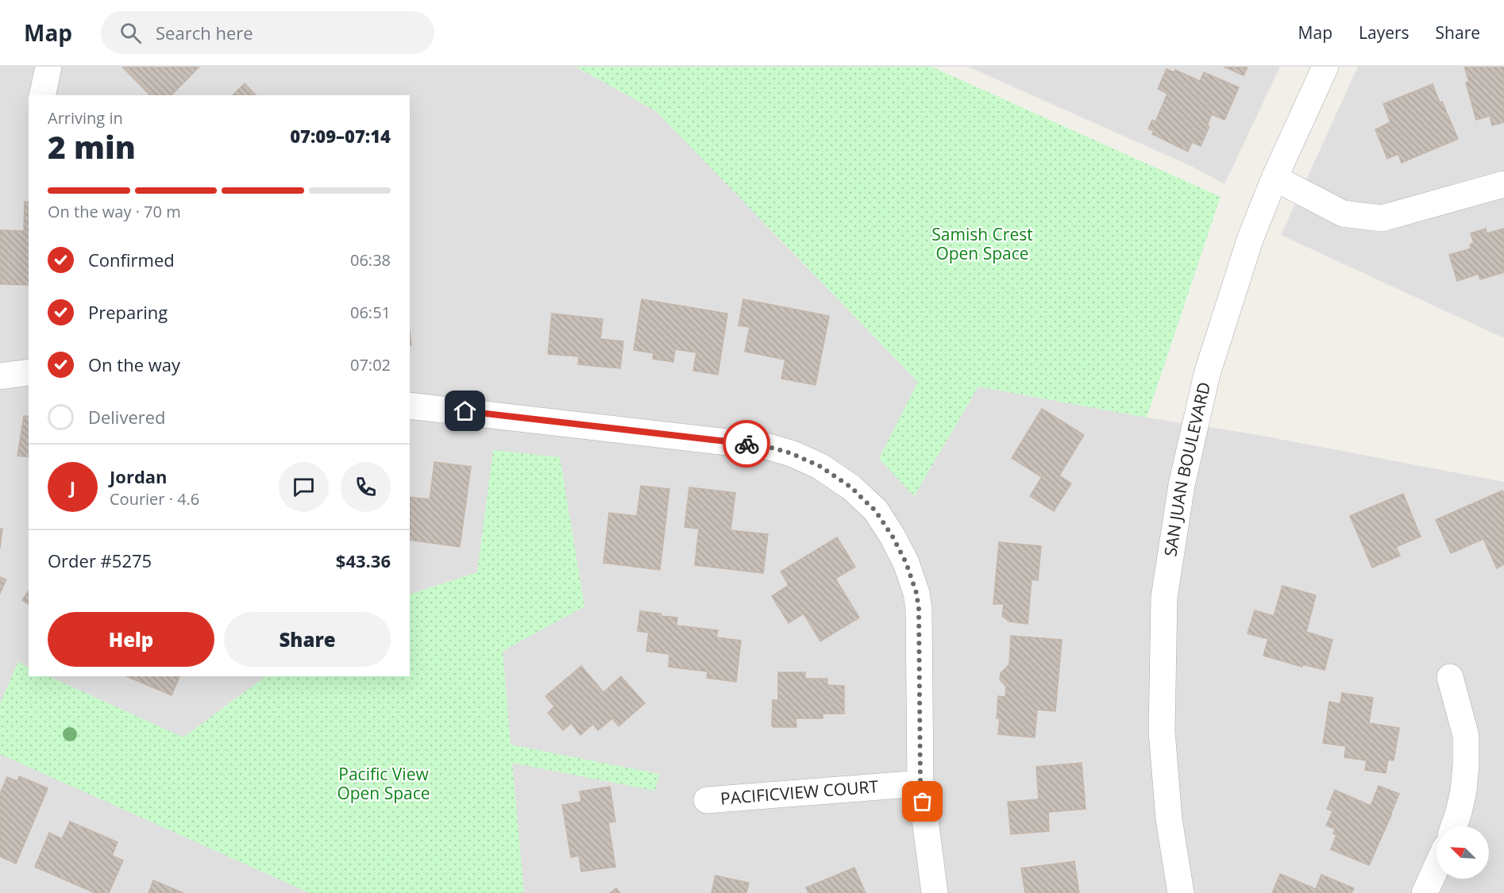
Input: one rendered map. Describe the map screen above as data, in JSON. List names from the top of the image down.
{
  "streets": {
    "street": ["SAN JUAN BOULEVARD", "PACIFICVIEW COURT"]
  },
  "parks": ["Samish Crest Open Space", "Pacific View Open Space"],
  "north": "top left",
  "page": {
    "header": "Map",
    "search": "Search here",
    "nav": ["Map", "Layers", "Share"],
    "heading": ["2 min", "Arriving in", "07:09–07:14"],
    "panel": [
      "Jordan",
      "Courier · 4.6",
      "Order #5275",
      "$43.36"
    ],
    "bar": "On the way · 70 m",
    "list": [
      ["Confirmed", "06:38"],
      ["Preparing", "06:51"],
      ["On the way", "07:02"],
      "Delivered"
    ],
    "round": "J",
    "buttons": ["Help", "Share"]
  }
}
